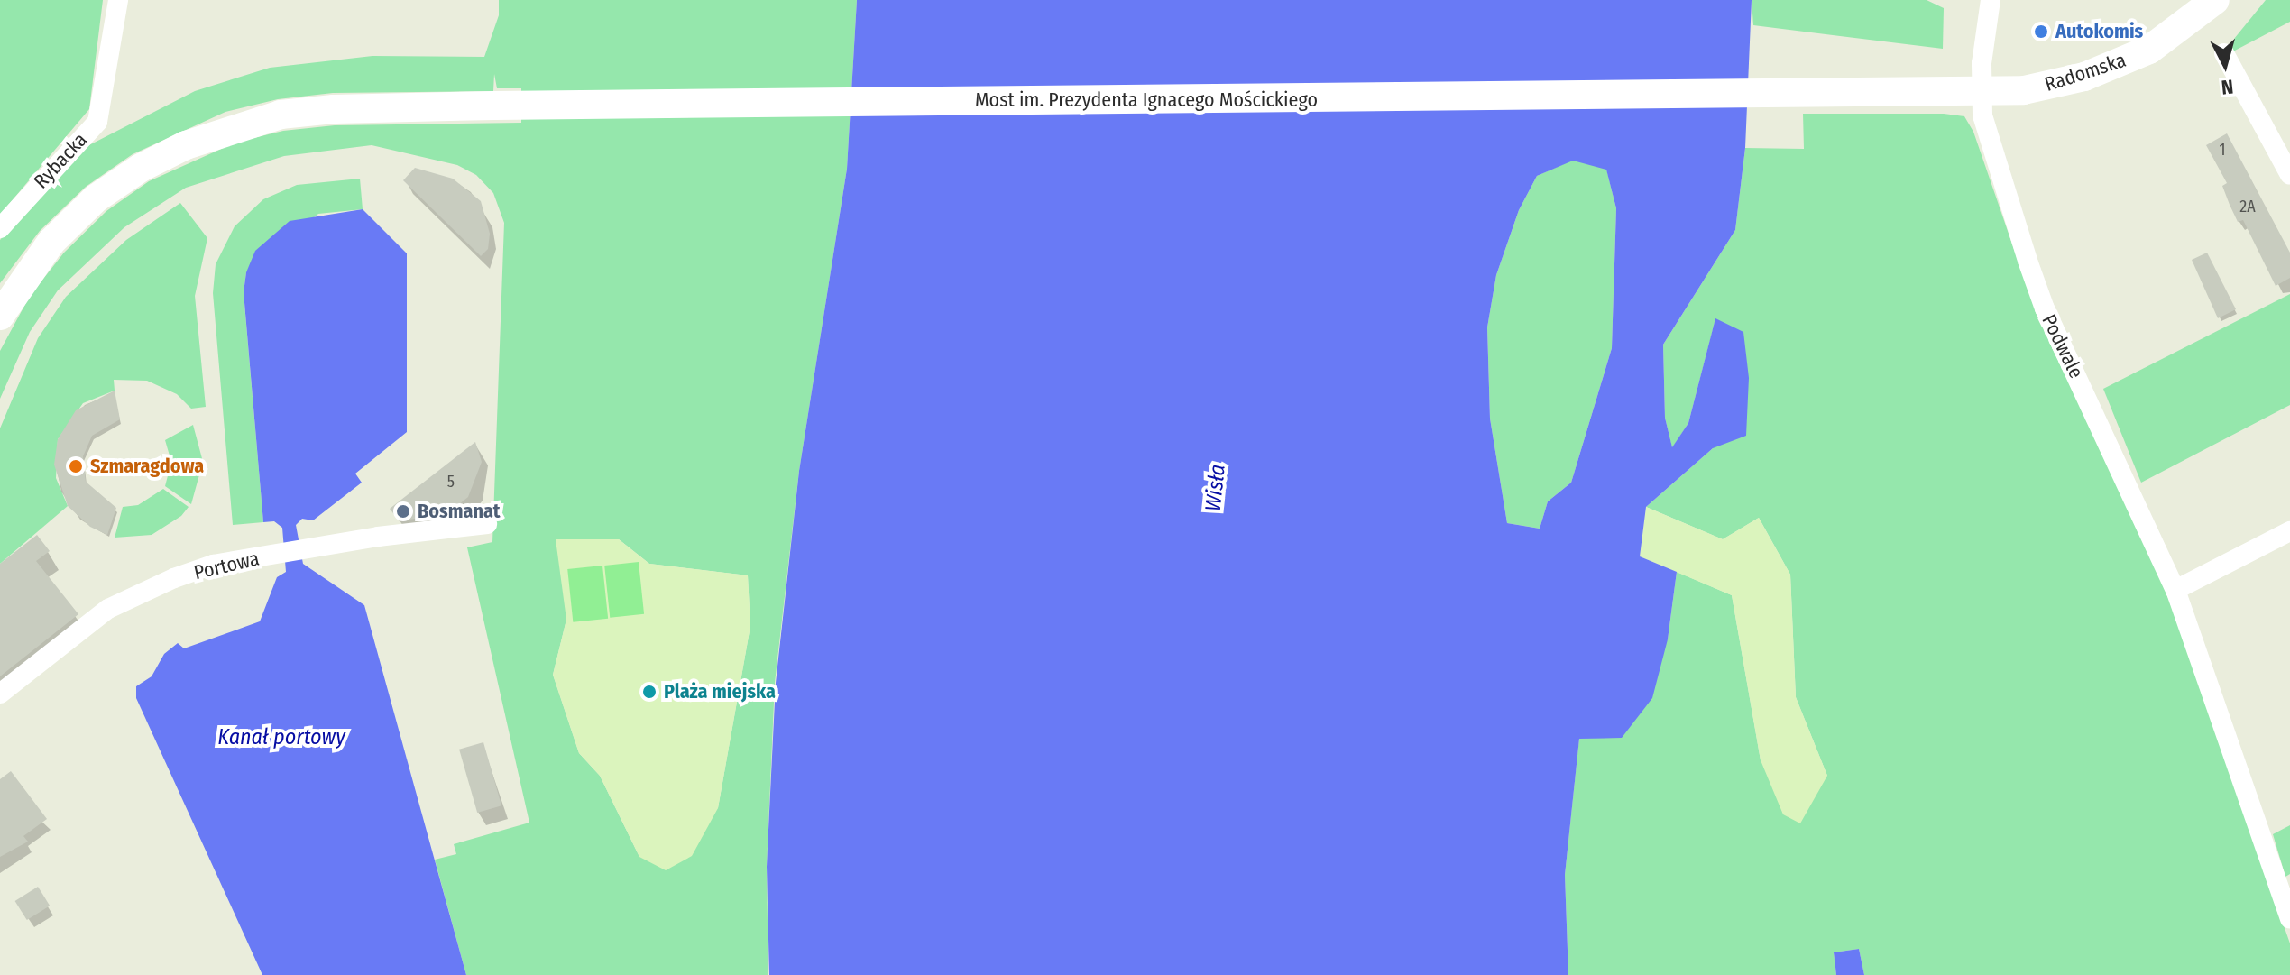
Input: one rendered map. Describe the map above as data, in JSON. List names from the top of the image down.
{
  "streets": {
    "main road": ["Radomska", "Most im. Prezydenta Ignacego Mościckiego"],
    "street": ["Rybacka", "Podwale", "Portowa"]
  },
  "crossings": [
    ["Radomska", "Most im. Prezydenta Ignacego Mościckiego"],
    ["Radomska", "Podwale"]
  ],
  "water": ["Wisła", "Kanał portowy"],
  "places": [
    "Autokomis",
    "Szmaragdowa",
    "Bosmanat",
    "Plaża miejska"
  ],
  "house_numbers": ["1", "2A", "5"],
  "north": "bottom"
}
